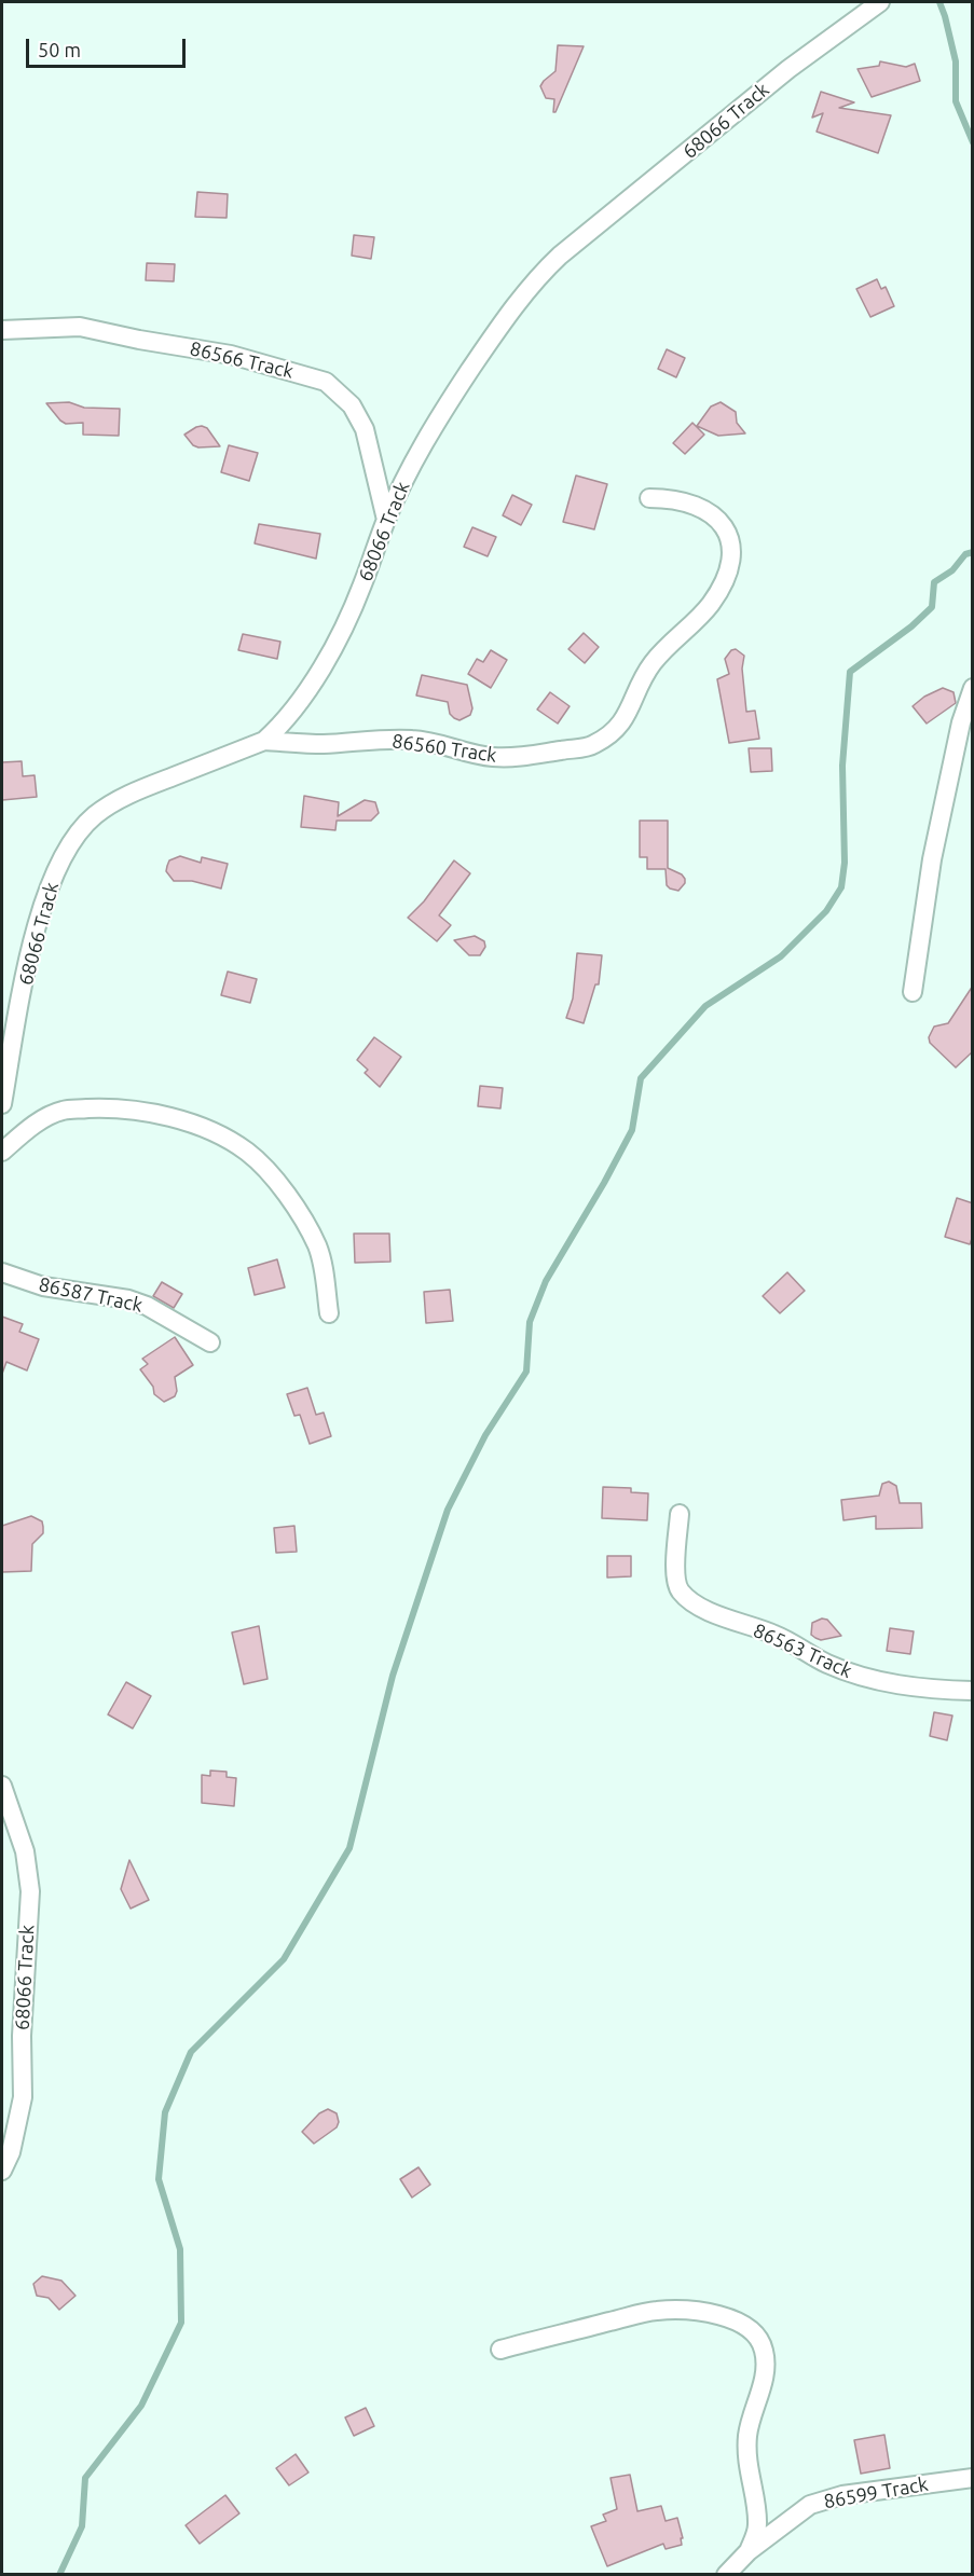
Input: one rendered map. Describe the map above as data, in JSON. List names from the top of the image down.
{
  "streets": {
    "street": [
      "68066 Track",
      "86566 Track",
      "86560 Track",
      "86587 Track",
      "86563 Track",
      "86599 Track"
    ]
  },
  "crossings": [
    ["68066 Track", "86566 Track"],
    ["68066 Track", "86560 Track"]
  ],
  "scale_bar": "50 m"
}
